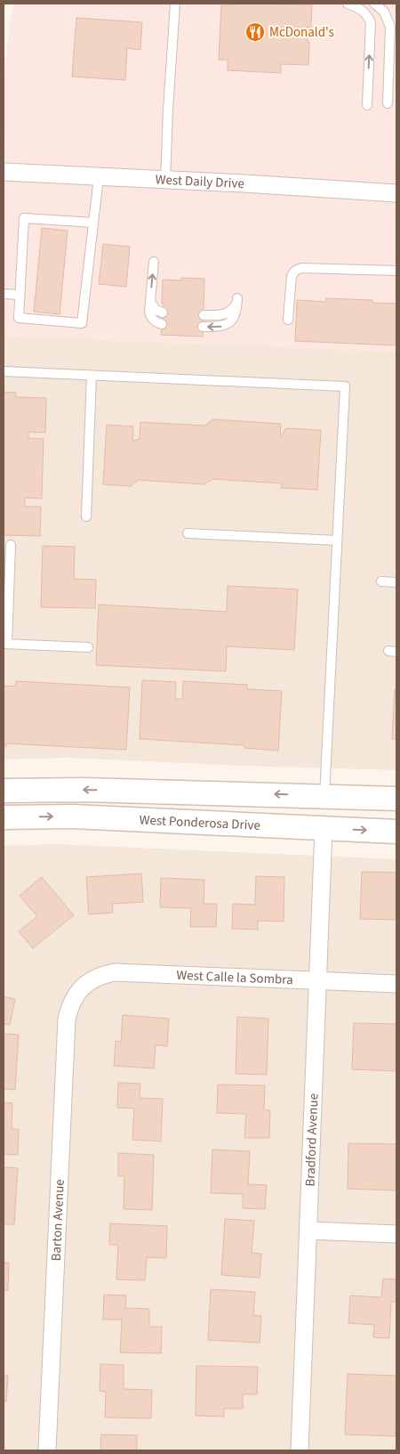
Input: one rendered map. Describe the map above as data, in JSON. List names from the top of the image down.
{
  "streets": {
    "main road": ["West Ponderosa Drive"],
    "street": [
      "West Daily Drive",
      "West Calle la Sombra",
      "Bradford Avenue",
      "Barton Avenue"
    ]
  },
  "crossings": [
    ["West Ponderosa Drive", "Bradford Avenue"],
    ["West Calle la Sombra", "Bradford Avenue"],
    ["West Calle la Sombra", "Barton Avenue"]
  ],
  "places": {
    "restaurant": ["McDonald's"]
  }
}
